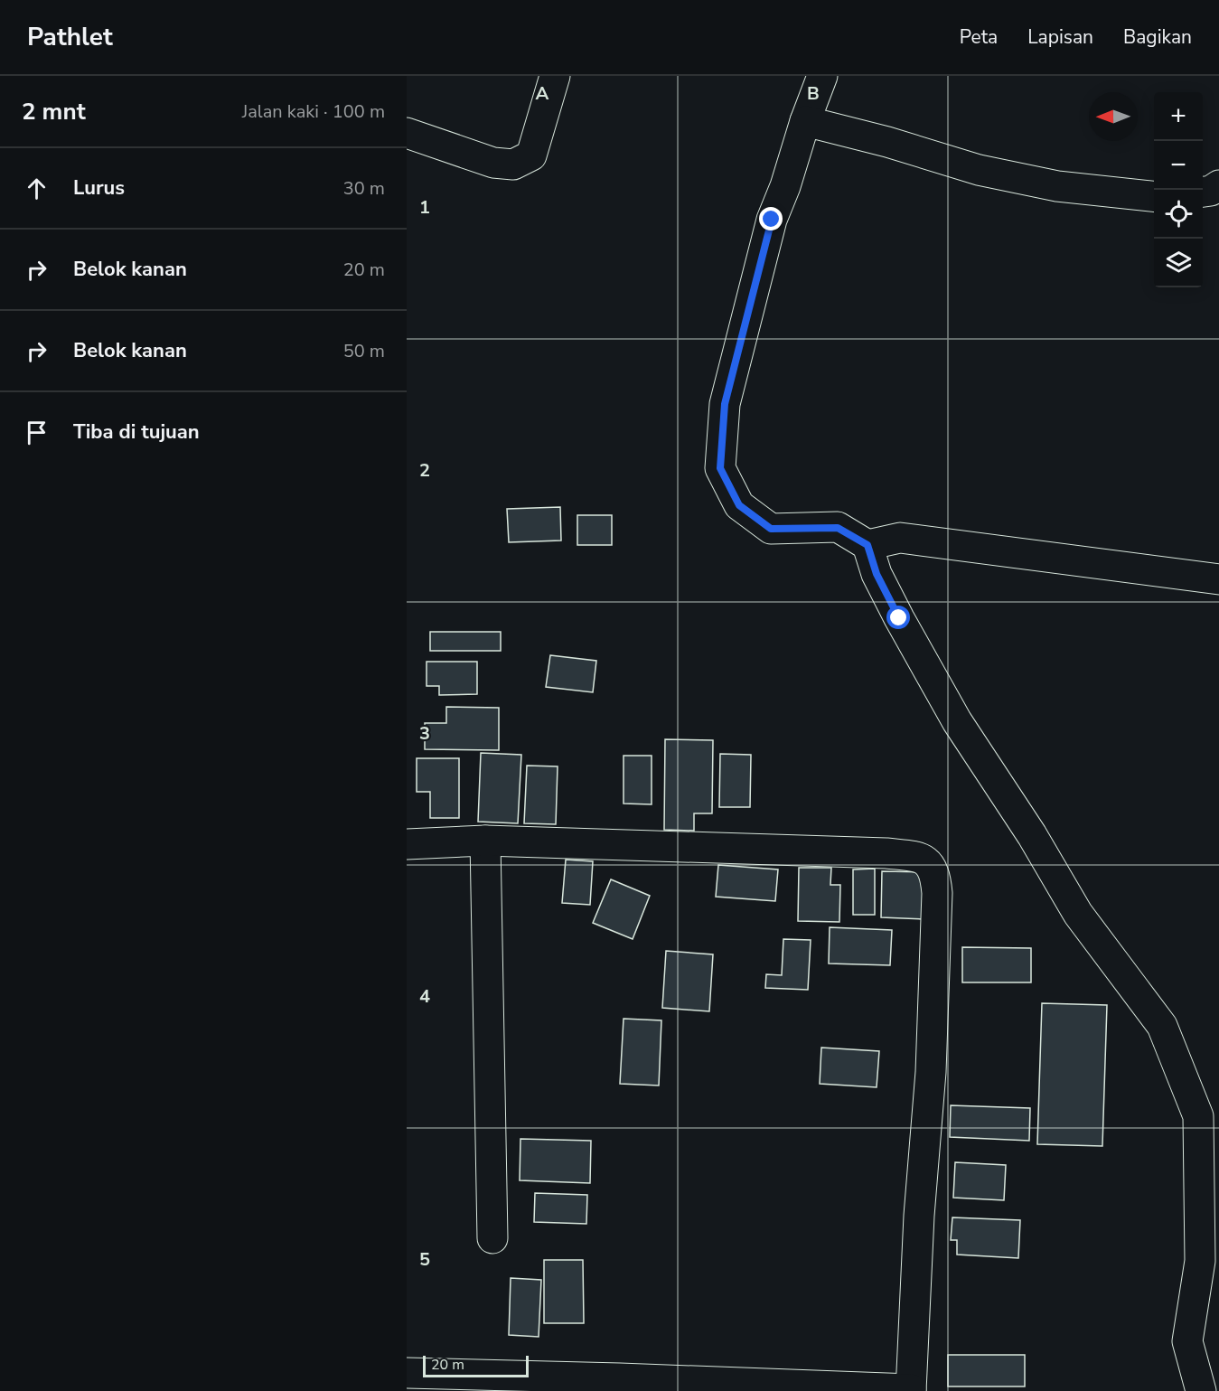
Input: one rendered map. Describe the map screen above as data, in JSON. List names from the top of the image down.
{
  "scale_bar": "20 m",
  "north": "left",
  "page": {
    "header": "Pathlet",
    "nav": ["Peta", "Lapisan", "Bagikan"],
    "heading": ["2 mnt", "Jalan kaki · 100 m"],
    "map_buttons": ["+", "−"],
    "list": [
      ["Lurus", "30 m"],
      ["Belok kanan", "20 m"],
      ["Belok kanan", "50 m"],
      "Tiba di tujuan"
    ],
    "scale": "20 m"
  },
  "grid": {
    "columns": ["A", "B"],
    "rows": [
      "1",
      "2",
      "3",
      "4",
      "5"
    ]
  }
}
